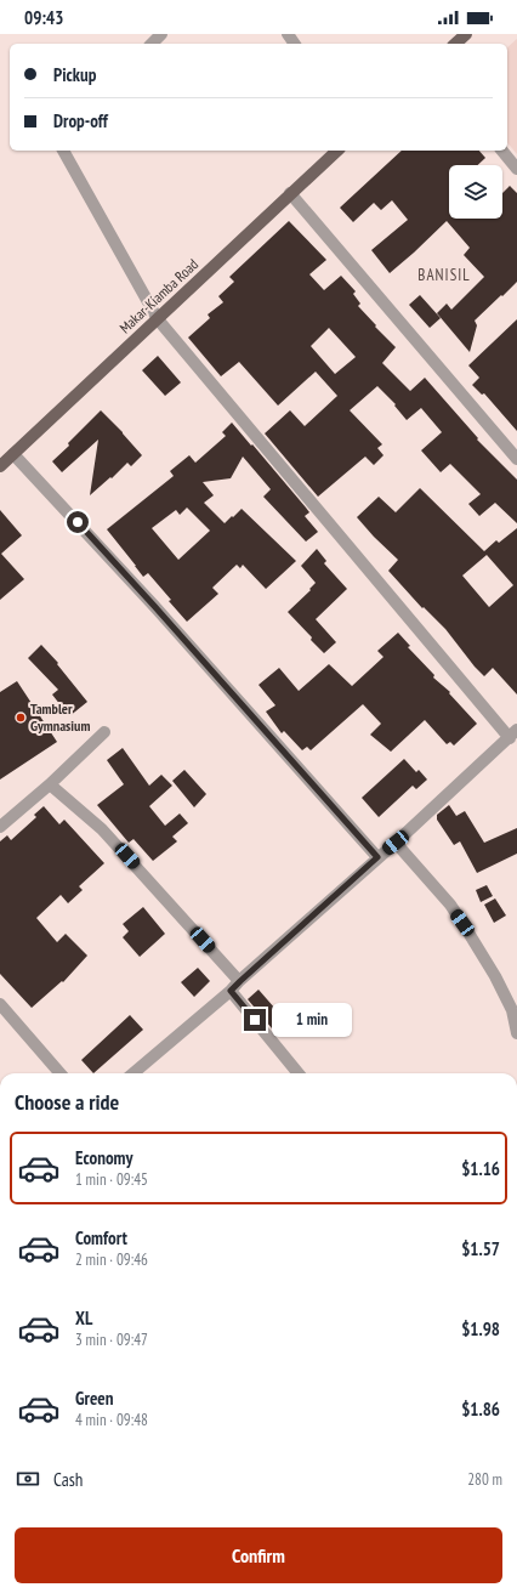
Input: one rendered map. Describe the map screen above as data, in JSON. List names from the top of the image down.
{
  "streets": {
    "main road": ["Makar-Kiamba Road"]
  },
  "districts": ["BANISIL"],
  "places": ["Tambler Gymnasium"],
  "page": {
    "status": "09:43",
    "banner": ["Pickup", "Drop-off"],
    "bubble": "1 min",
    "heading": "Choose a ride",
    "list": [
      {
        "name": "Economy",
        "note": "1 min · 09:45",
        "value": "$1.16"
      },
      {
        "name": "Comfort",
        "note": "2 min · 09:46",
        "value": "$1.57"
      },
      {
        "name": "XL",
        "note": "3 min · 09:47",
        "value": "$1.98"
      },
      {
        "name": "Green",
        "note": "4 min · 09:48",
        "value": "$1.86"
      }
    ],
    "pay": ["Cash", "280 m"],
    "buttons": "Confirm"
  }
}
